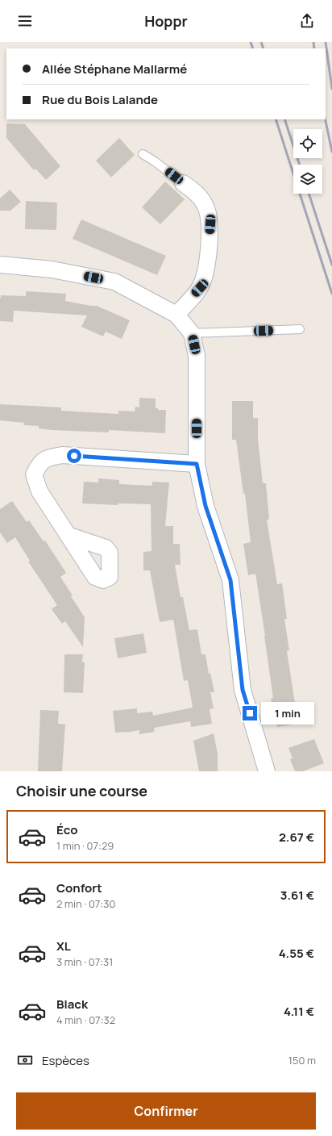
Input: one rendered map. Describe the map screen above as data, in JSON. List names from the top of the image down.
{
  "page": {
    "header": "Hoppr",
    "banner": ["Allée Stéphane Mallarmé", "Rue du Bois Lalande"],
    "bubble": "1 min",
    "heading": "Choisir une course",
    "list": [
      {
        "name": "Éco",
        "note": "1 min · 07:29",
        "value": "2.67 €"
      },
      {
        "name": "Confort",
        "note": "2 min · 07:30",
        "value": "3.61 €"
      },
      {
        "name": "XL",
        "note": "3 min · 07:31",
        "value": "4.55 €"
      },
      {
        "name": "Black",
        "note": "4 min · 07:32",
        "value": "4.11 €"
      }
    ],
    "pay": ["Espèces", "150 m"],
    "buttons": "Confirmer"
  }
}
